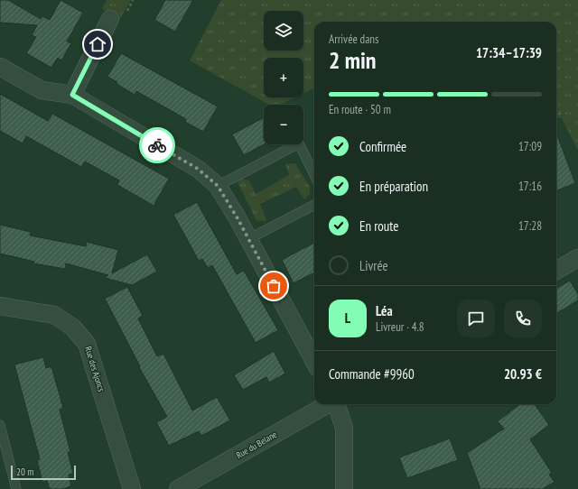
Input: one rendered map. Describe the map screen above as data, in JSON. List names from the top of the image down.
{
  "streets": {
    "street": ["Rue des Ajoncs", "Rue du Belane"]
  },
  "scale_bar": "20 m",
  "page": {
    "map_buttons": ["+", "−"],
    "heading": ["2 min", "Arrivée dans", "17:34–17:39"],
    "panel": [
      "Léa",
      "Livreur · 4.8",
      "Commande #9960",
      "20.93 €"
    ],
    "bar": "En route · 50 m",
    "list": [
      ["Confirmée", "17:09"],
      ["En préparation", "17:16"],
      ["En route", "17:28"],
      "Livrée"
    ],
    "round": "L",
    "scale": "20 m"
  }
}
